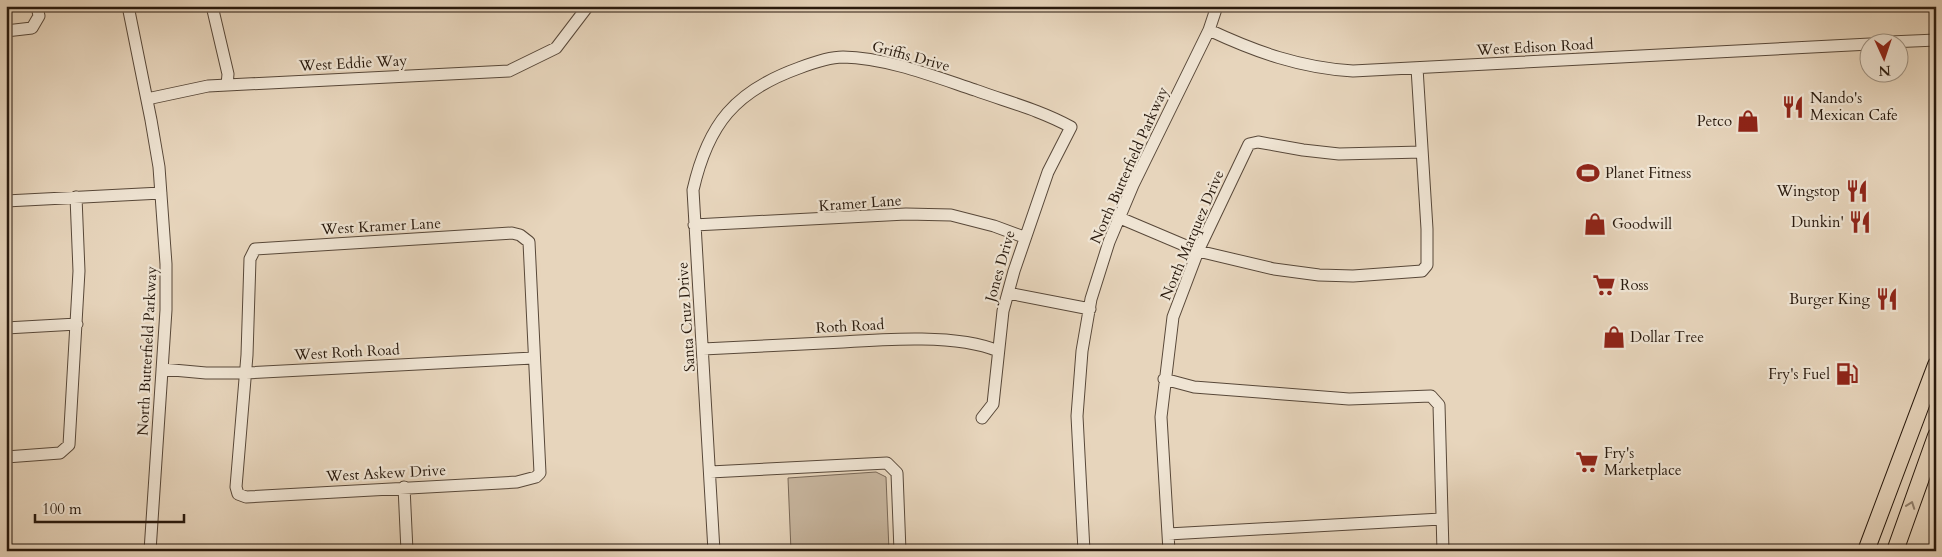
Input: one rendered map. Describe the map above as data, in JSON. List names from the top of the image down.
{
  "streets": {
    "street": [
      "West Edison Road",
      "Griffis Drive",
      "West Eddie Way",
      "North Butterfield Parkway",
      "Kramer Lane",
      "West Kramer Lane",
      "North Marquez Drive",
      "Jones Drive",
      "Santa Cruz Drive",
      "Roth Road",
      "West Roth Road",
      "West Askew Drive"
    ]
  },
  "crossings": [
    ["West Edison Road", "North Butterfield Parkway"],
    ["Griffis Drive", "Jones Drive"],
    ["Griffis Drive", "Santa Cruz Drive"],
    ["West Eddie Way", "North Butterfield Parkway"],
    ["North Butterfield Parkway", "West Roth Road"],
    ["Kramer Lane", "Jones Drive"],
    ["Kramer Lane", "Santa Cruz Drive"],
    ["West Kramer Lane", "West Roth Road"],
    ["West Kramer Lane", "West Askew Drive"],
    ["Jones Drive", "Roth Road"],
    ["Santa Cruz Drive", "Roth Road"],
    ["West Roth Road", "West Askew Drive"]
  ],
  "places": {
    "restaurant": [
      "Nando's Mexican Cafe",
      "Wingstop",
      "Dunkin'",
      "Burger King"
    ],
    "shop": ["Petco", "Goodwill", "Dollar Tree"],
    "sports": ["Planet Fitness"],
    "supermarket": ["Ross", "Fry's Marketplace"],
    "fuel station": ["Fry's Fuel"]
  },
  "scale_bar": "100 m",
  "north": "bottom"
}
